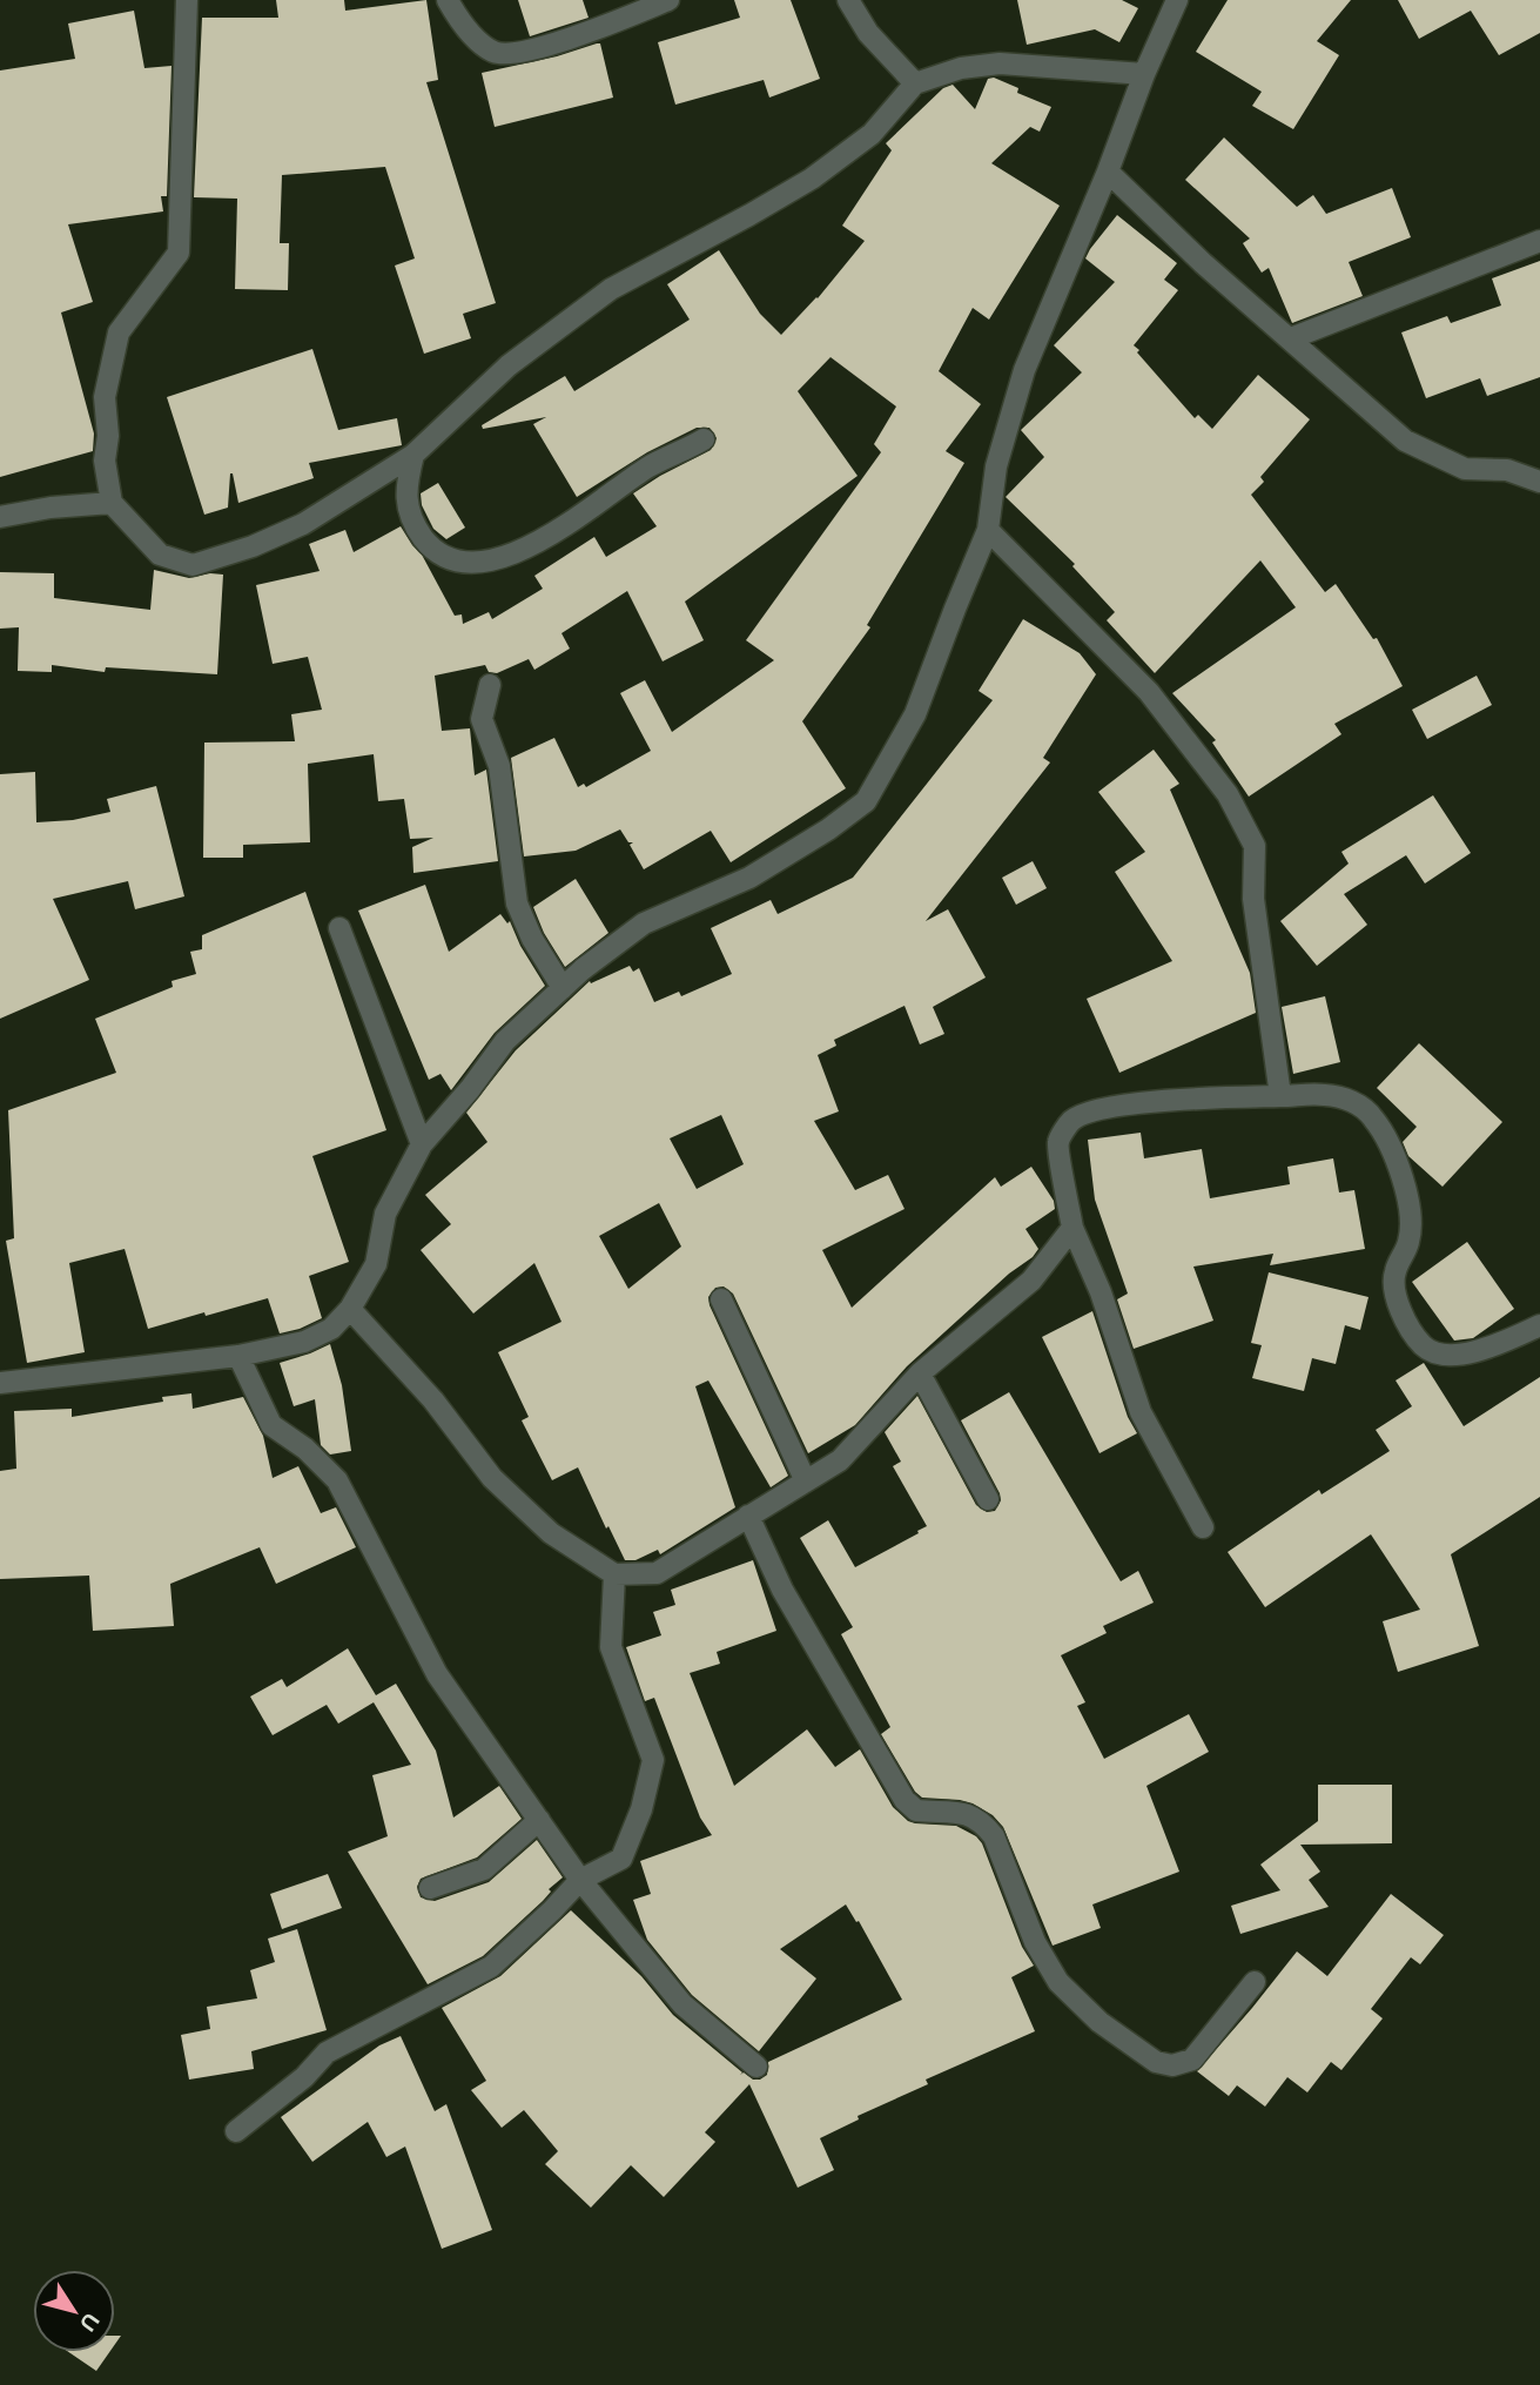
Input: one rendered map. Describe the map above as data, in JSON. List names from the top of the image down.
{
  "north": "bottom right"
}
